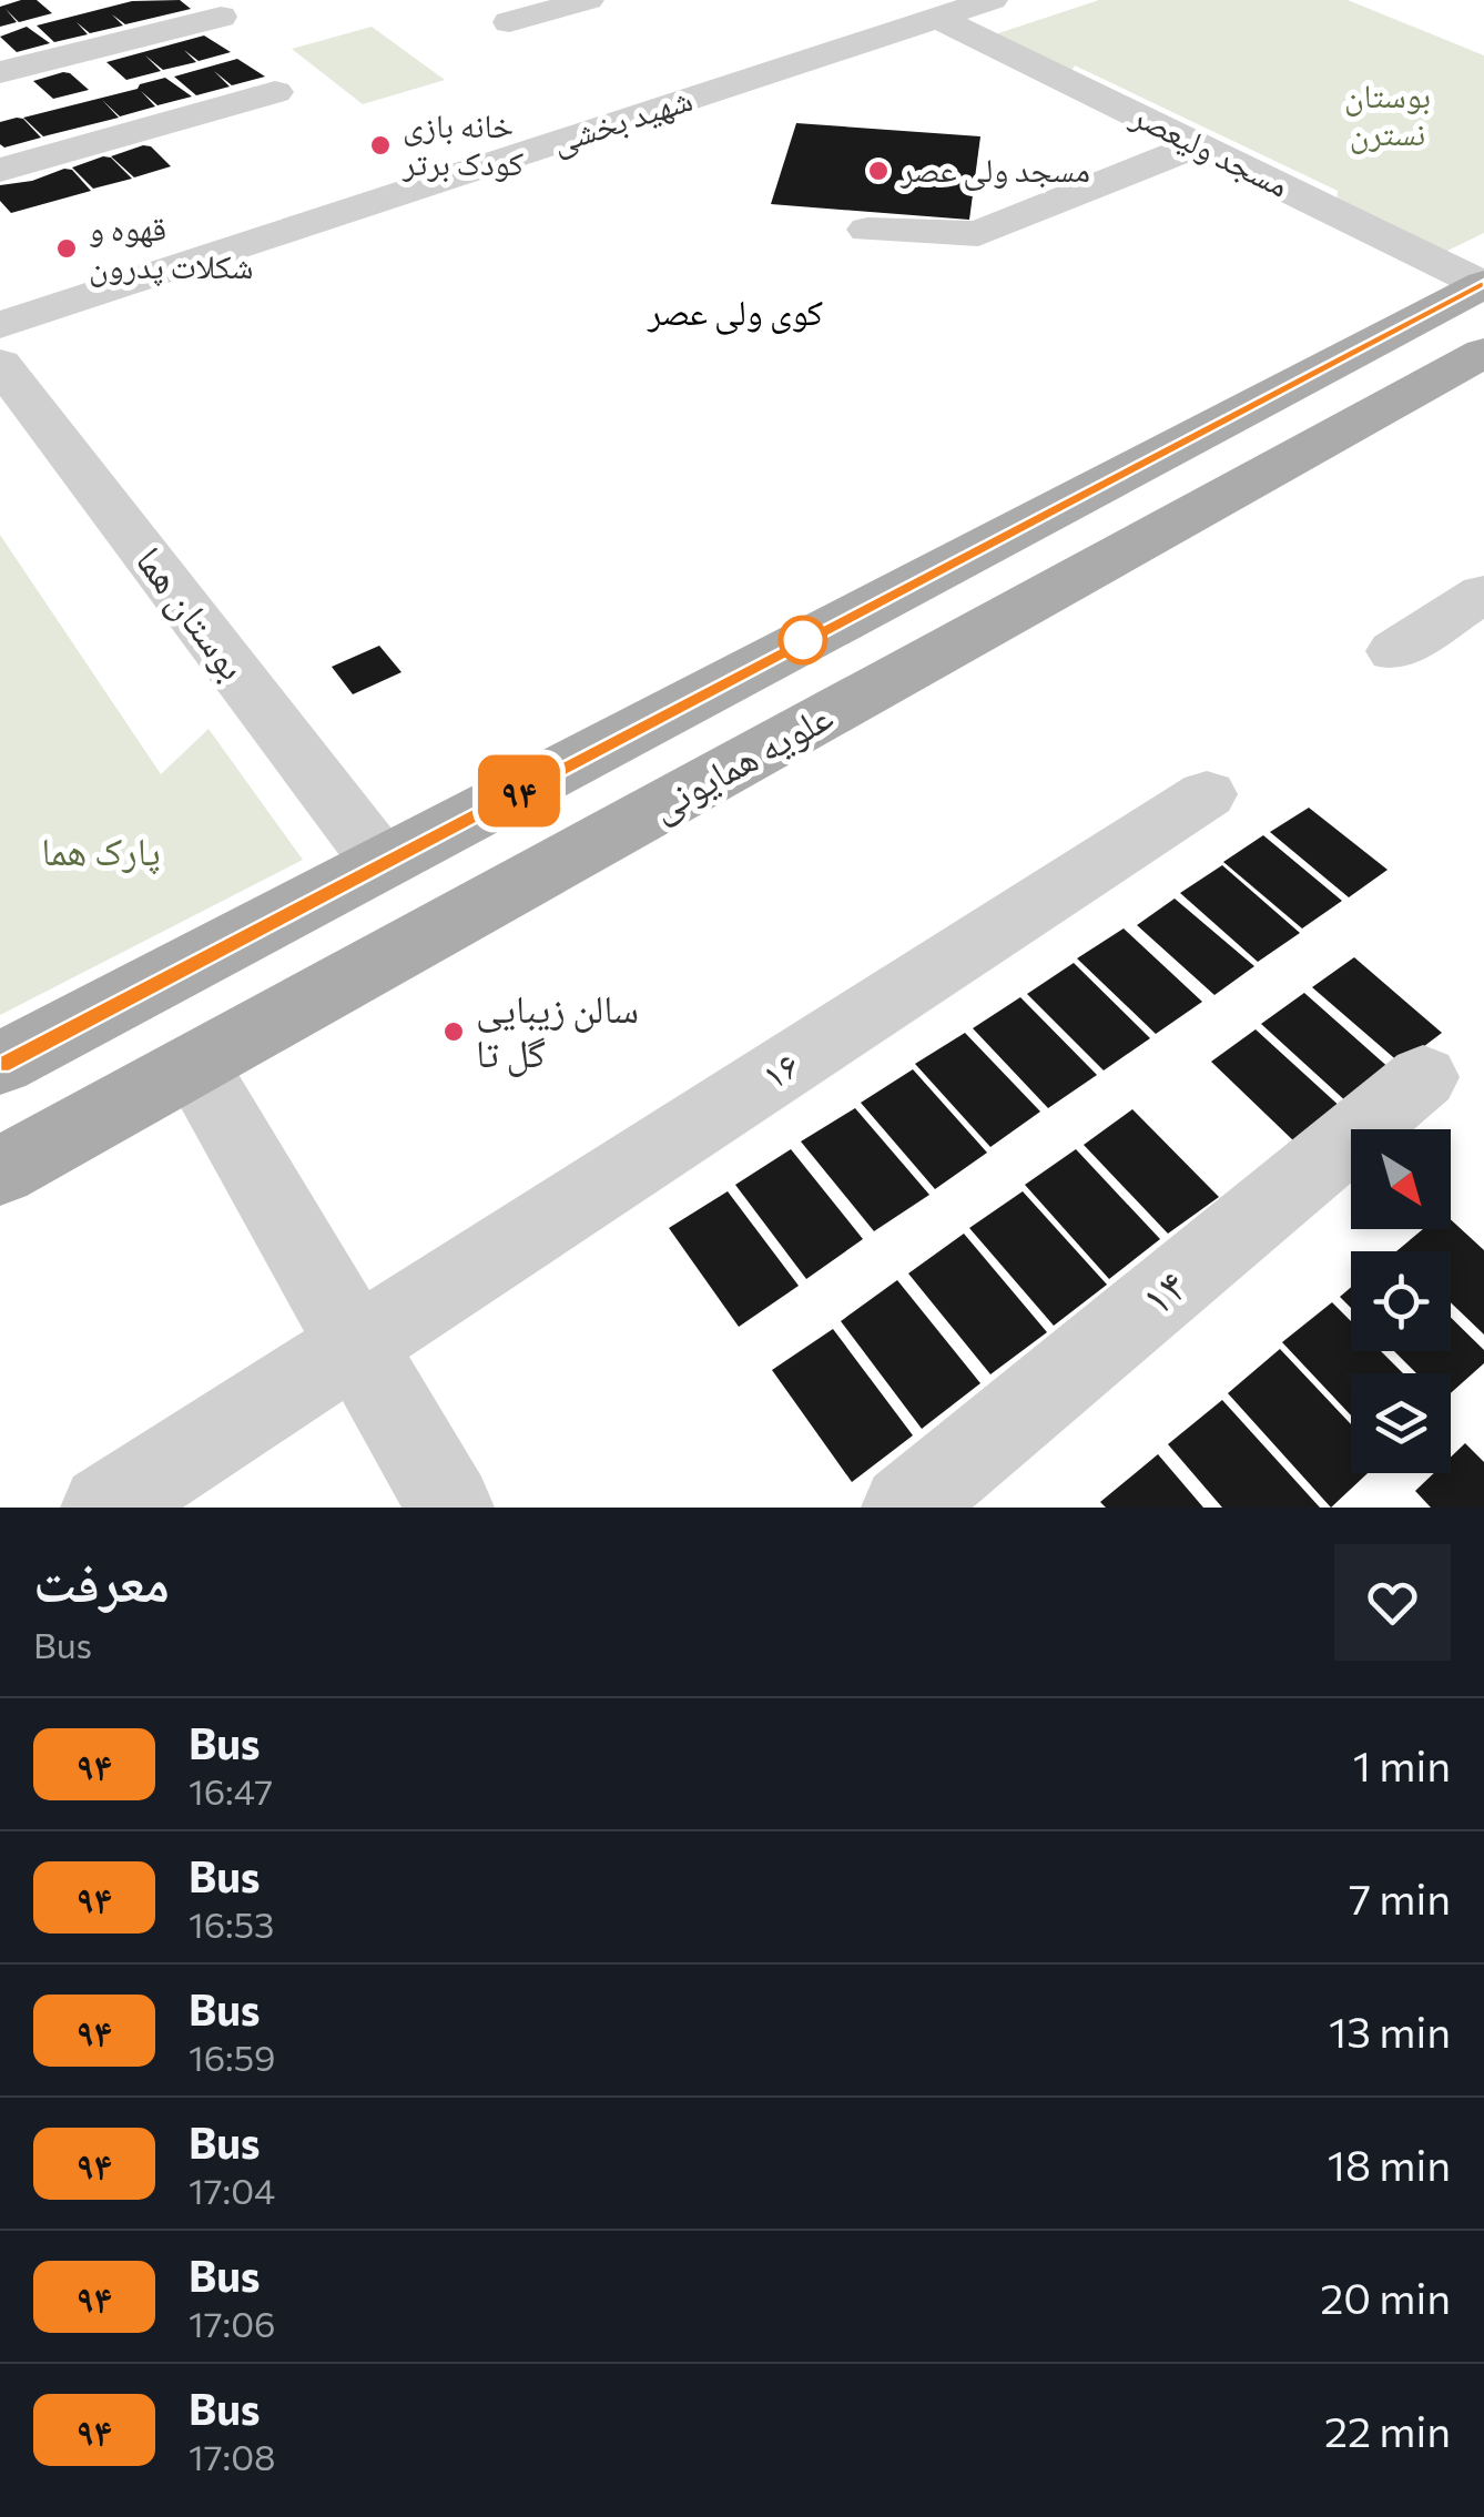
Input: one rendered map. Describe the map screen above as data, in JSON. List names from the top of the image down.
{
  "streets": {
    "main road": ["علویه همایونی"],
    "street": [
      "شهید بخشی",
      "مسجد ولیعصر",
      "بوستان هما",
      "۱۶",
      "۱۴"
    ]
  },
  "crossings": [
    ["شهید بخشی", "مسجد ولیعصر"],
    ["مسجد ولیعصر", "علویه همایونی"],
    ["بوستان هما", "علویه همایونی"]
  ],
  "districts": ["کوی ولی عصر"],
  "parks": ["بوستان نسترن", "پارک هما"],
  "places": [
    "خانه بازی کودک برتر",
    "مسجد ولی عصر",
    "قهوه ‌و شکلات پدرون",
    "سالن زیبایی گل تا"
  ],
  "lines": ["bus line ۹۴"],
  "north": "bottom right",
  "page": {
    "on_map": "۹۴",
    "heading": ["معرفت", "Bus"],
    "list": [
      {
        "mark": "۹۴",
        "name": "Bus",
        "note": "16:47",
        "value": "1 min"
      },
      {
        "mark": "۹۴",
        "name": "Bus",
        "note": "16:53",
        "value": "7 min"
      },
      {
        "mark": "۹۴",
        "name": "Bus",
        "note": "16:59",
        "value": "13 min"
      },
      {
        "mark": "۹۴",
        "name": "Bus",
        "note": "17:04",
        "value": "18 min"
      },
      {
        "mark": "۹۴",
        "name": "Bus",
        "note": "17:06",
        "value": "20 min"
      },
      {
        "mark": "۹۴",
        "name": "Bus",
        "note": "17:08",
        "value": "22 min"
      }
    ]
  }
}
